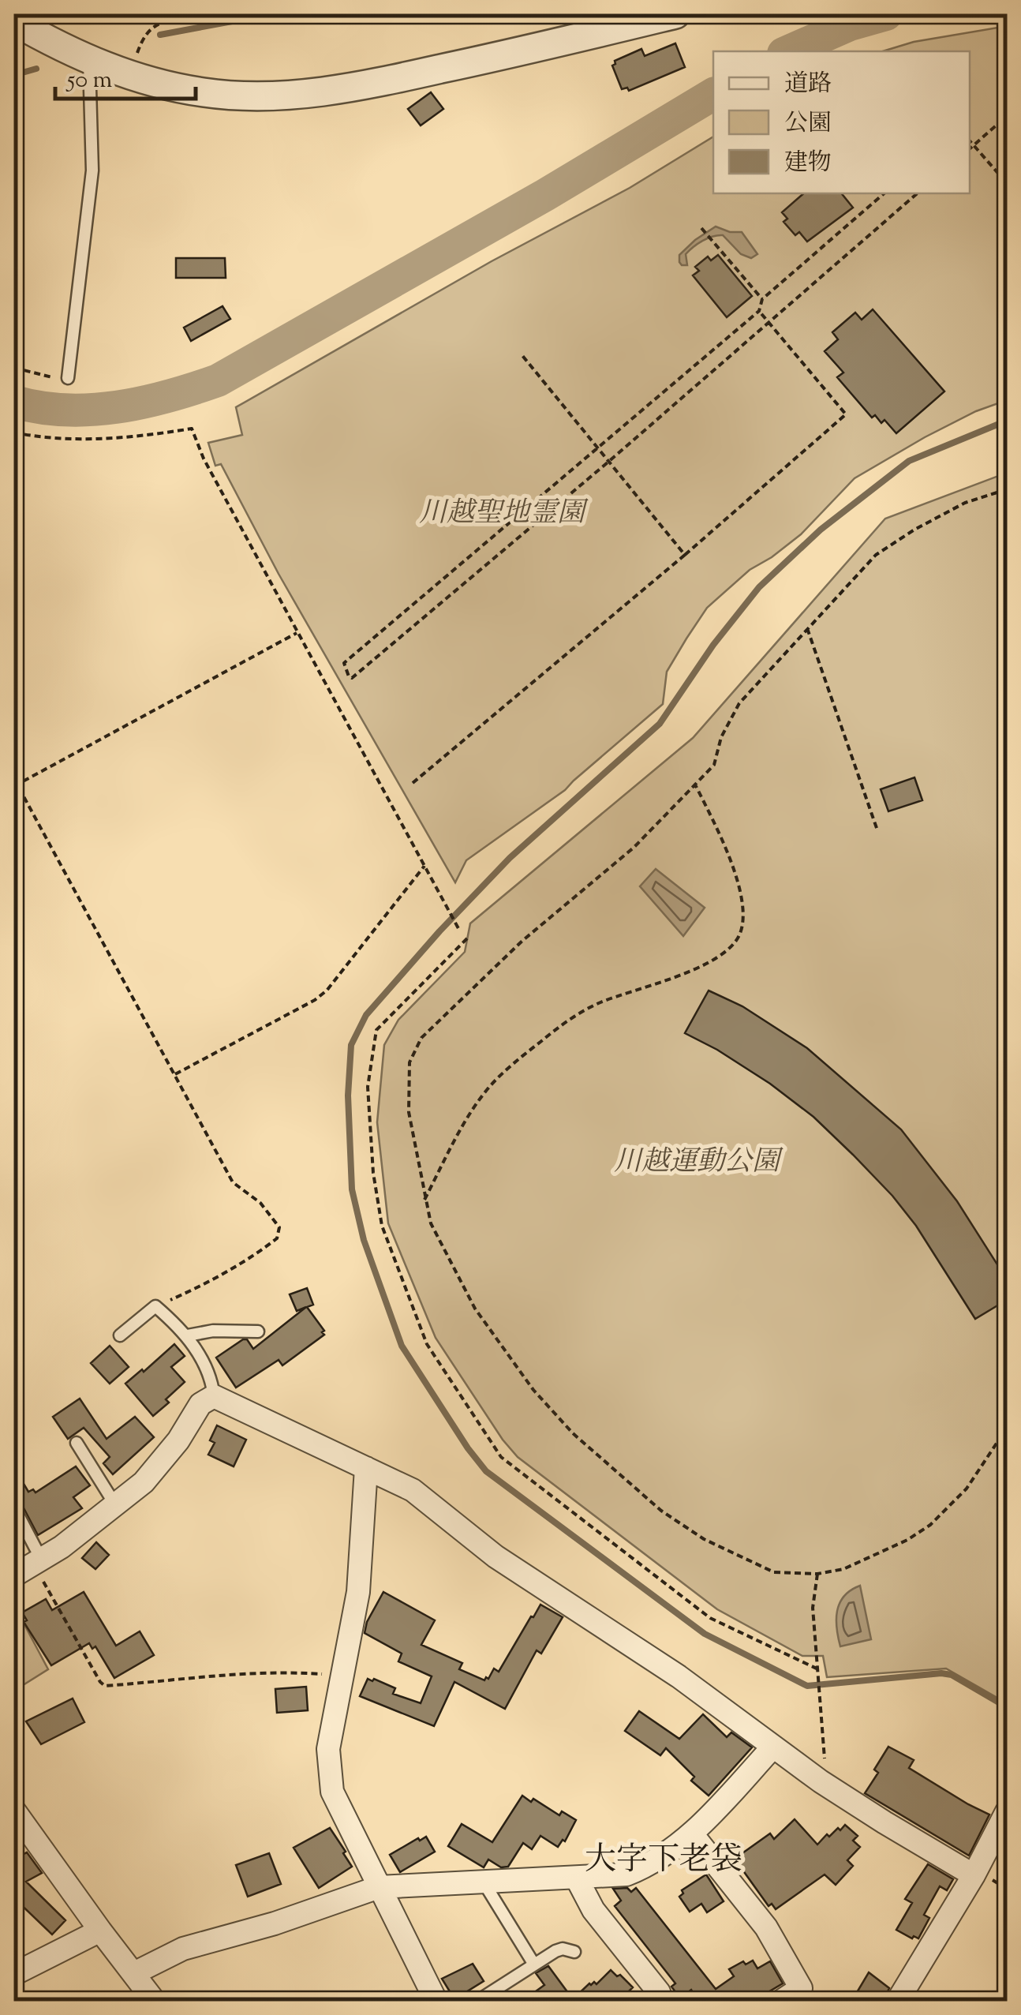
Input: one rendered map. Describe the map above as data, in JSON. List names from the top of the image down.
{
  "districts": ["大字下老袋"],
  "parks": ["川越聖地霊園", "川越運動公園"],
  "legend": ["道路", "公園", "建物"],
  "scale_bar": "50 m"
}
